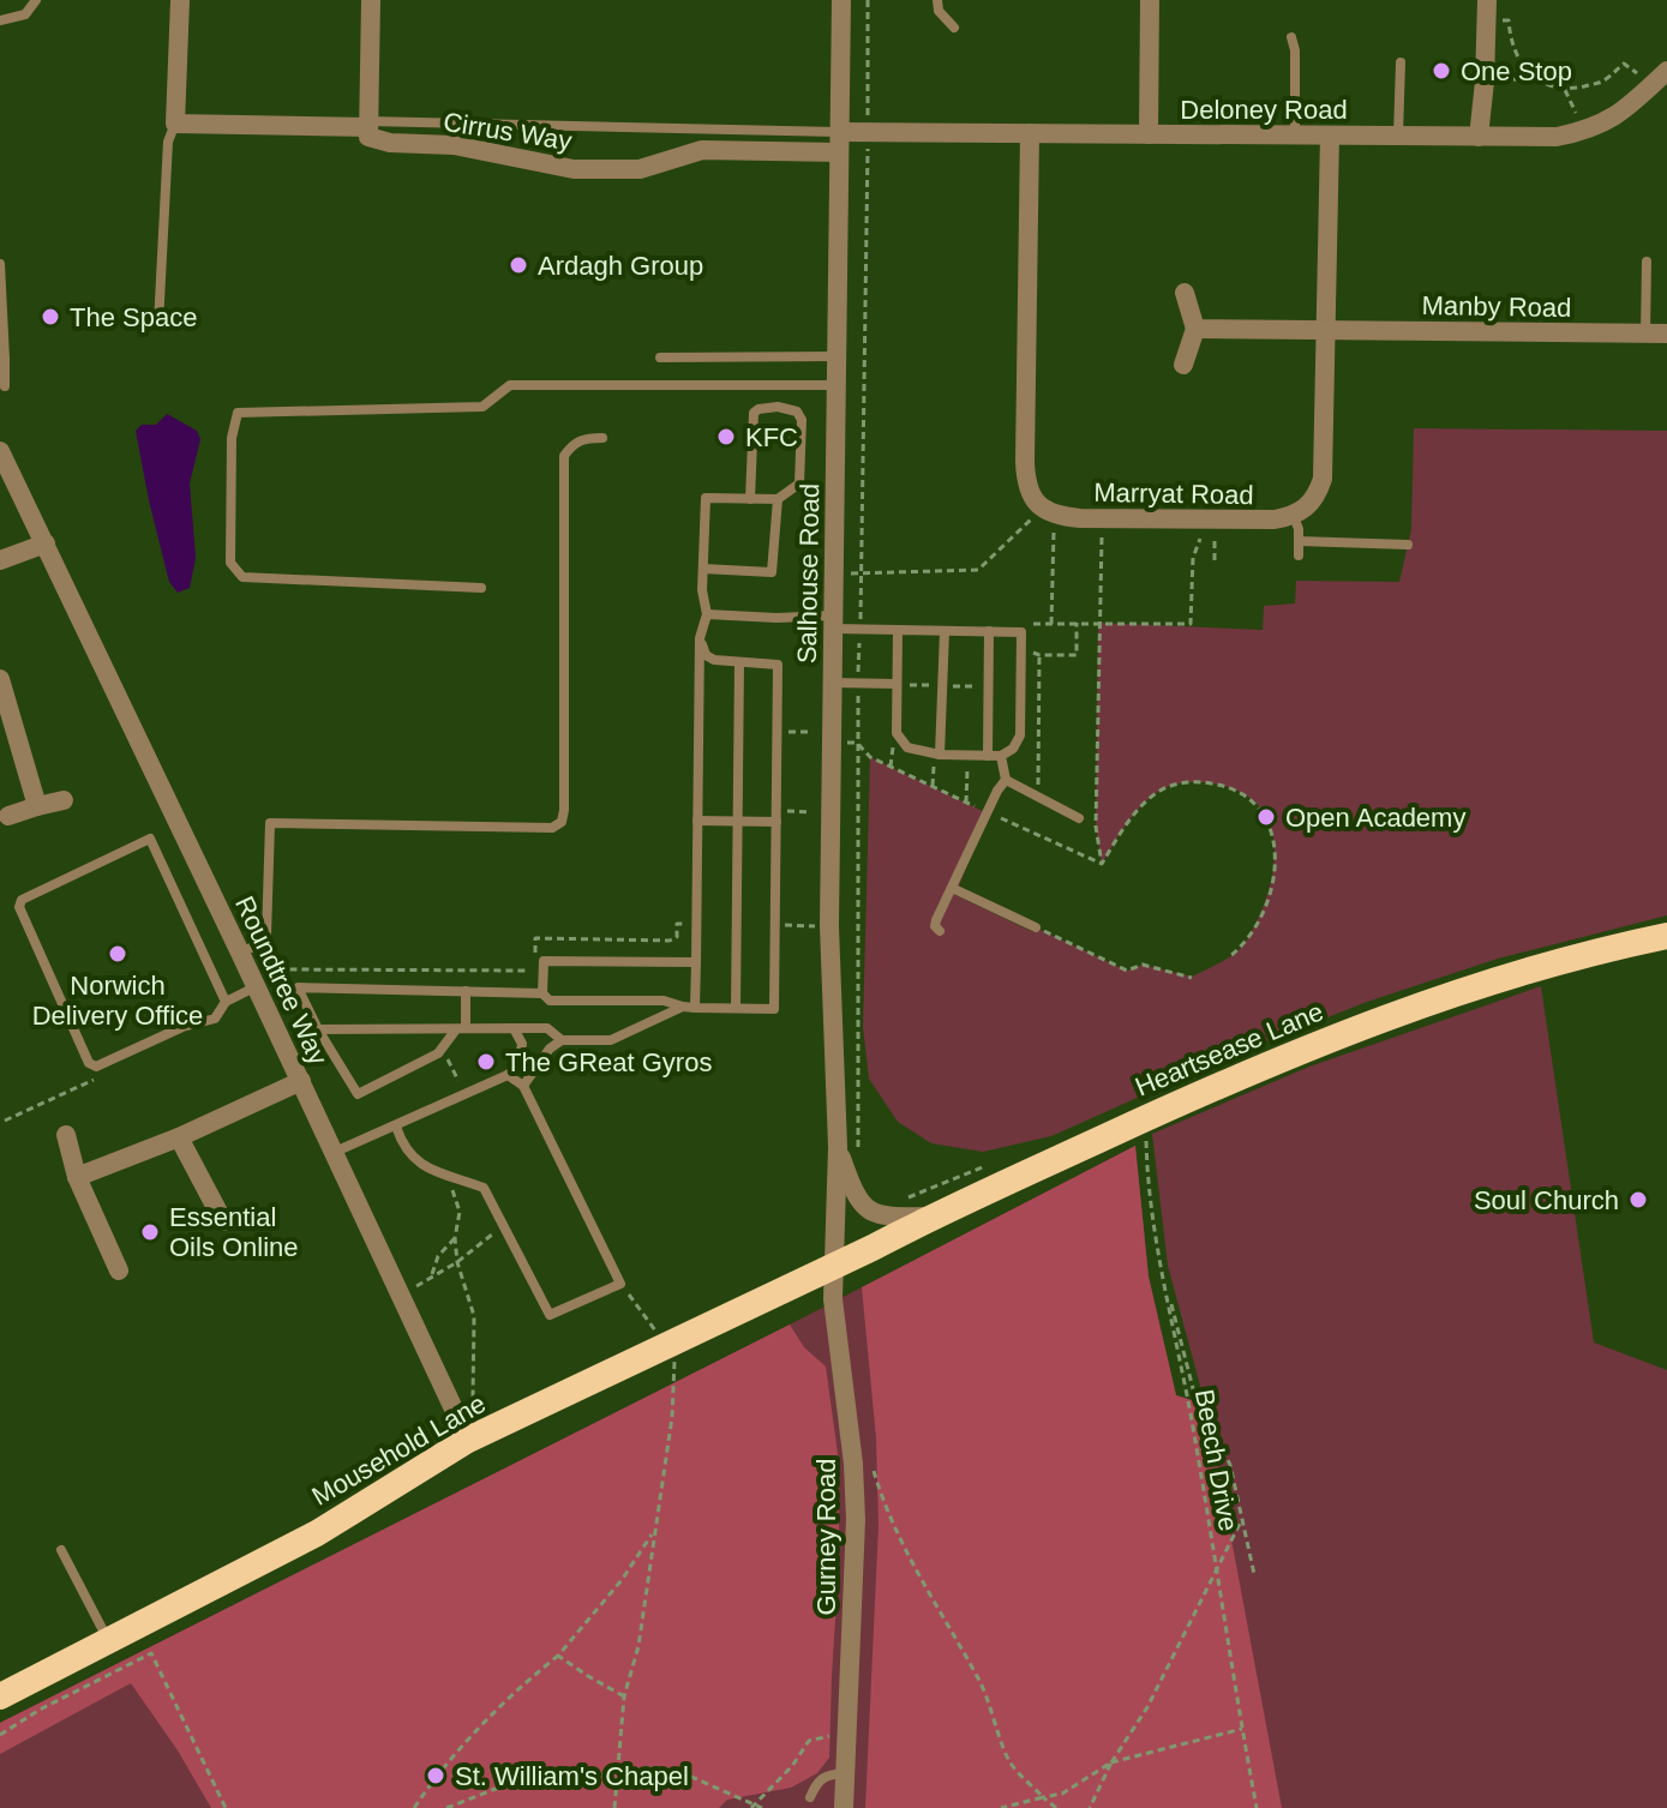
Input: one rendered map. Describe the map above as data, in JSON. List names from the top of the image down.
{
  "streets": {
    "highway": ["Heartsease Lane", "Mousehold Lane"],
    "street": [
      "Deloney Road",
      "Cirrus Way",
      "Manby Road",
      "Marryat Road",
      "Salhouse Road",
      "Roundtree Way",
      "Gurney Road"
    ],
    "path": ["Beech Drive"]
  },
  "crossings": [
    ["Deloney Road", "Cirrus Way"],
    ["Deloney Road", "Salhouse Road"],
    ["Cirrus Way", "Salhouse Road"],
    ["Salhouse Road", "Heartsease Lane"],
    ["Salhouse Road", "Mousehold Lane"],
    ["Salhouse Road", "Gurney Road"],
    ["Roundtree Way", "Mousehold Lane"],
    ["Heartsease Lane", "Mousehold Lane"],
    ["Heartsease Lane", "Beech Drive"],
    ["Heartsease Lane", "Gurney Road"],
    ["Mousehold Lane", "Gurney Road"]
  ],
  "places": [
    "One Stop",
    "Ardagh Group",
    "The Space",
    "KFC",
    "Open Academy",
    "Norwich Delivery Office",
    "The GReat Gyros",
    "Soul Church",
    "Essential Oils Online",
    "St. William's Chapel"
  ]
}
